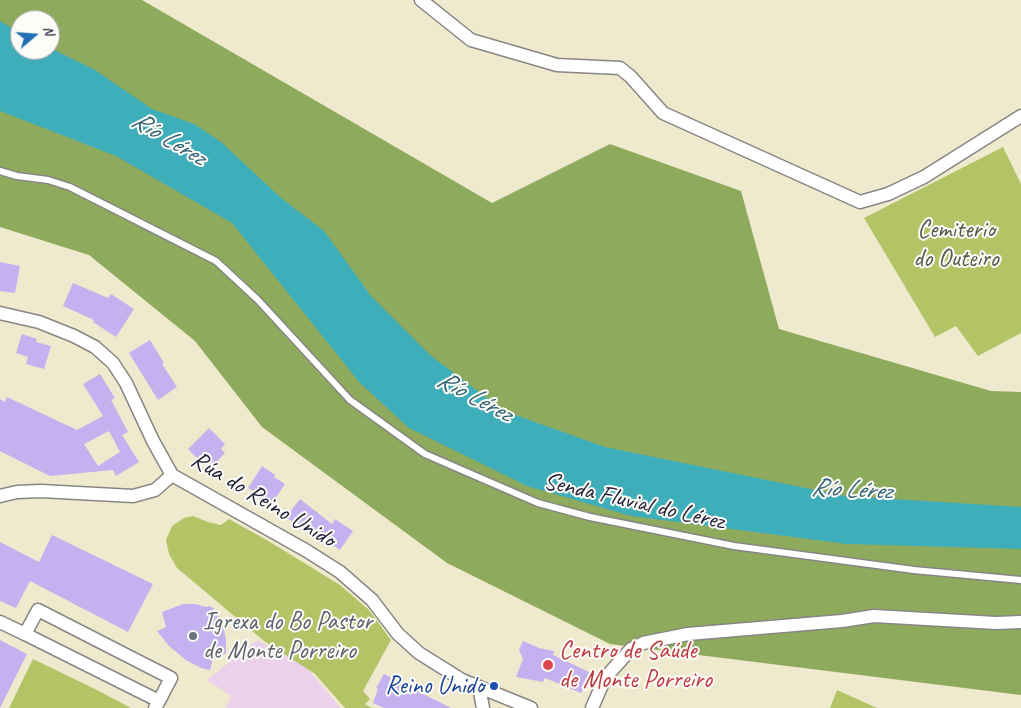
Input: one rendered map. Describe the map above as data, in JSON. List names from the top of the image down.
{
  "streets": {
    "street": ["Rúa do Reino Unido"],
    "lane": ["Senda Fluvial do Lérez"]
  },
  "water": ["Río Lérez"],
  "parks": ["Cemiterio do Outeiro"],
  "places": ["Igrexa do Bo Pastor de Monte Porreiro", "Centro de Saúde de Monte Porreiro", "Reino Unido"],
  "north": "right"
}
